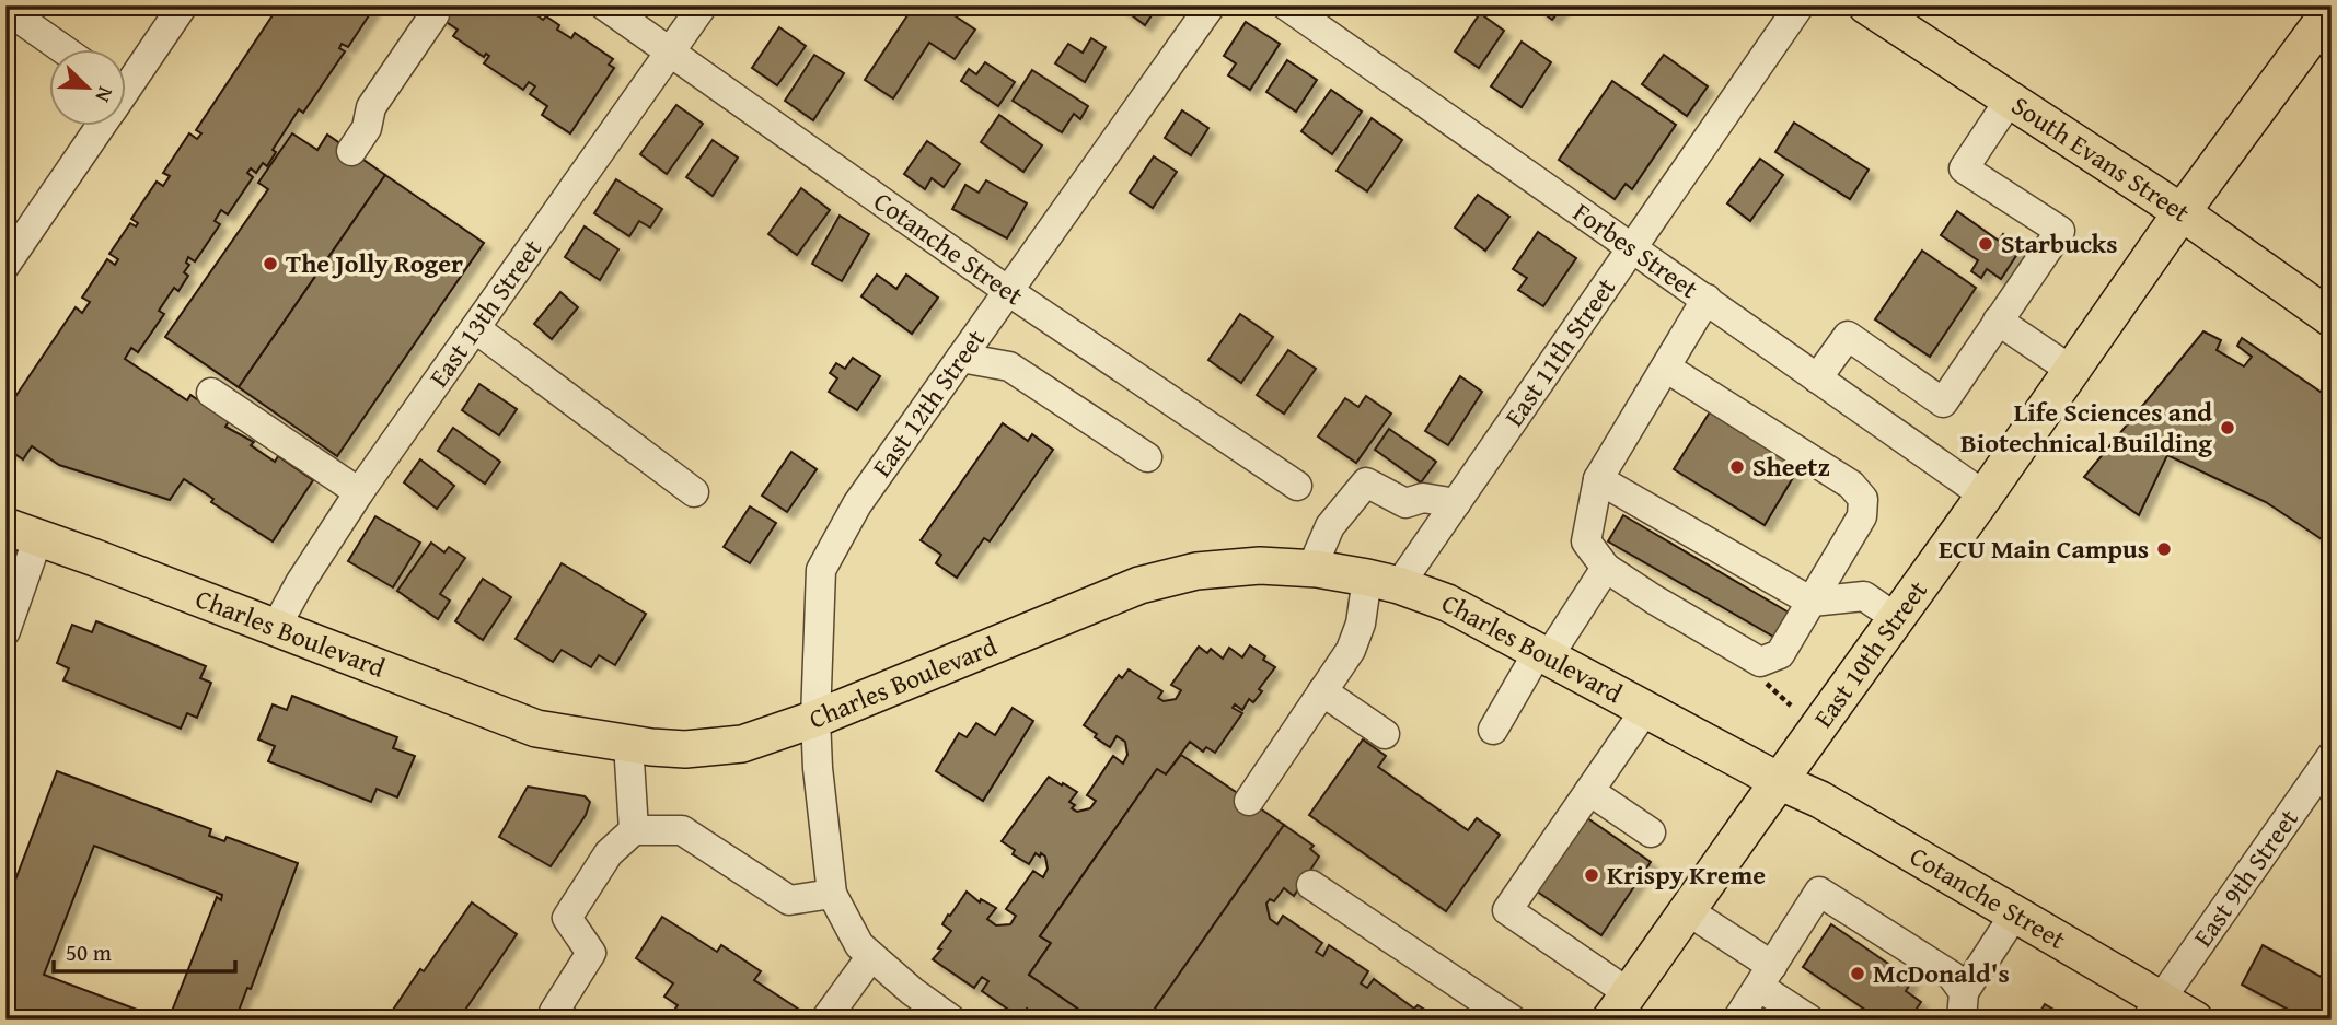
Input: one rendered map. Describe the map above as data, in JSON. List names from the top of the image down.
{
  "streets": {
    "main road": [
      "South Evans Street",
      "Cotanche Street",
      "Charles Boulevard",
      "East 10th Street"
    ],
    "street": [
      "Forbes Street",
      "East 13th Street",
      "East 11th Street",
      "East 12th Street",
      "East 9th Street"
    ]
  },
  "crossings": [
    ["South Evans Street", "East 10th Street"],
    ["Cotanche Street", "East 13th Street"],
    ["Cotanche Street", "East 12th Street"],
    ["Cotanche Street", "Charles Boulevard"],
    ["Cotanche Street", "East 10th Street"],
    ["Cotanche Street", "East 9th Street"],
    ["Forbes Street", "East 11th Street"],
    ["Forbes Street", "East 10th Street"],
    ["East 13th Street", "Charles Boulevard"],
    ["East 11th Street", "Charles Boulevard"],
    ["East 12th Street", "Charles Boulevard"],
    ["Charles Boulevard", "East 10th Street"]
  ],
  "places": [
    "Starbucks",
    "The Jolly Roger",
    "Life Sciences and Biotechnical Building",
    "Sheetz",
    "ECU Main Campus",
    "Krispy Kreme",
    "McDonald's"
  ],
  "scale_bar": "50 m",
  "north": "bottom right"
}
